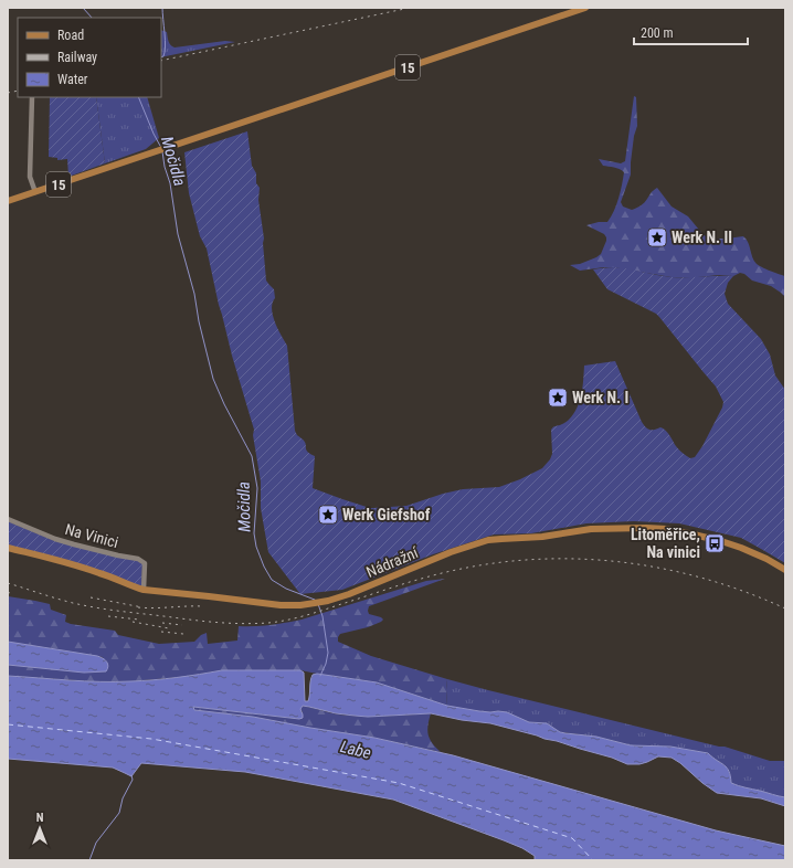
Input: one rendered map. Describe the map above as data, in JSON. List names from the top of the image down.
{
  "streets": {
    "main road": ["15", "Nádražní"],
    "street": ["Na Vinici"]
  },
  "crossings": [
    ["Na Vinici", "Nádražní"]
  ],
  "water": ["Močidla", "Labe"],
  "places": {
    "place": ["Werk N. II", "Werk N. I", "Werk Giefshof"],
    "bus stop": ["Litoměřice, Na vinici"]
  },
  "legend": ["Road", "Railway", "Water"],
  "scale_bar": "200 m",
  "north": "top"
}
